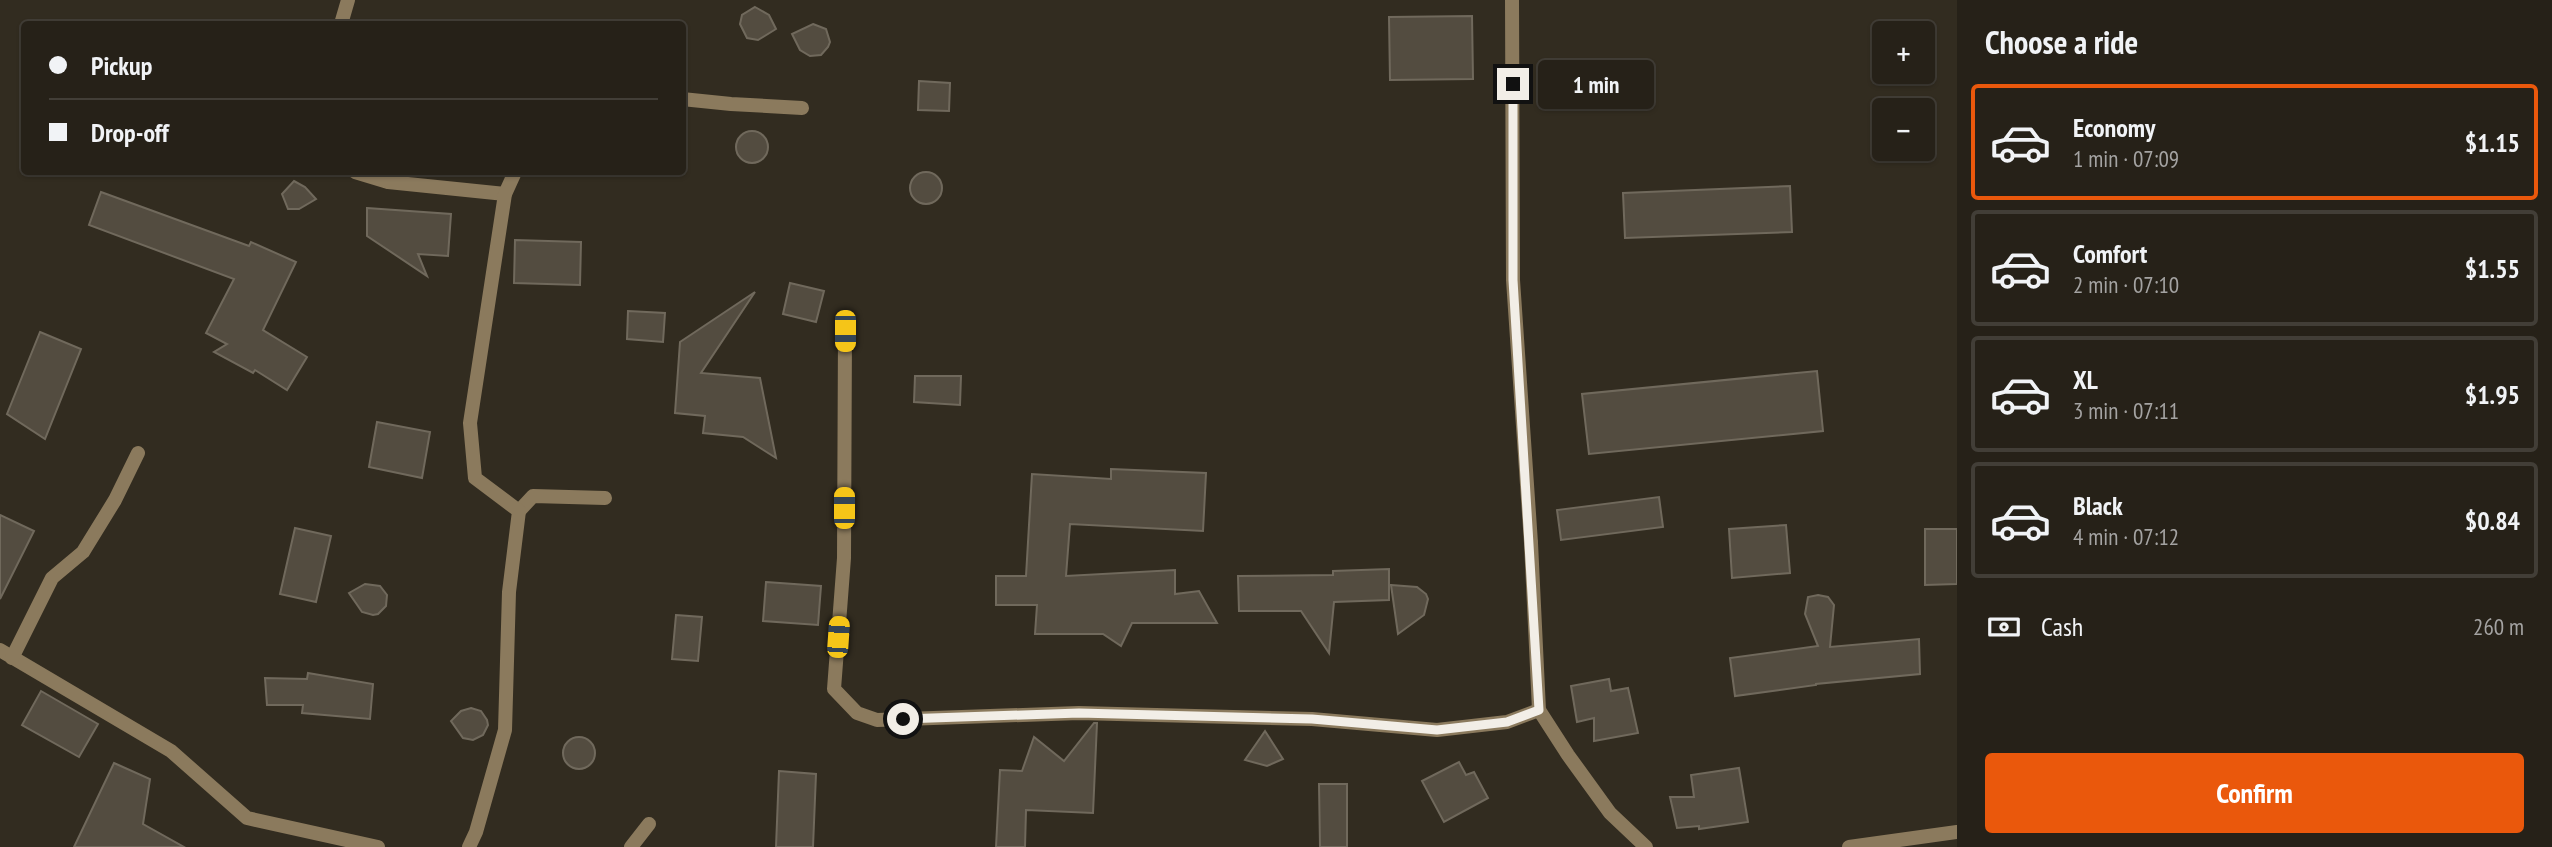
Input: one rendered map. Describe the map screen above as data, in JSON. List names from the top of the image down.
{
  "page": {
    "heading": "Choose a ride",
    "map_buttons": ["+", "−"],
    "banner": ["Pickup", "Drop-off"],
    "bubble": "1 min",
    "list": [
      {
        "name": "Economy",
        "note": "1 min · 07:09",
        "value": "$1.15"
      },
      {
        "name": "Comfort",
        "note": "2 min · 07:10",
        "value": "$1.55"
      },
      {
        "name": "XL",
        "note": "3 min · 07:11",
        "value": "$1.95"
      },
      {
        "name": "Black",
        "note": "4 min · 07:12",
        "value": "$0.84"
      }
    ],
    "pay": ["Cash", "260 m"],
    "buttons": "Confirm"
  }
}
